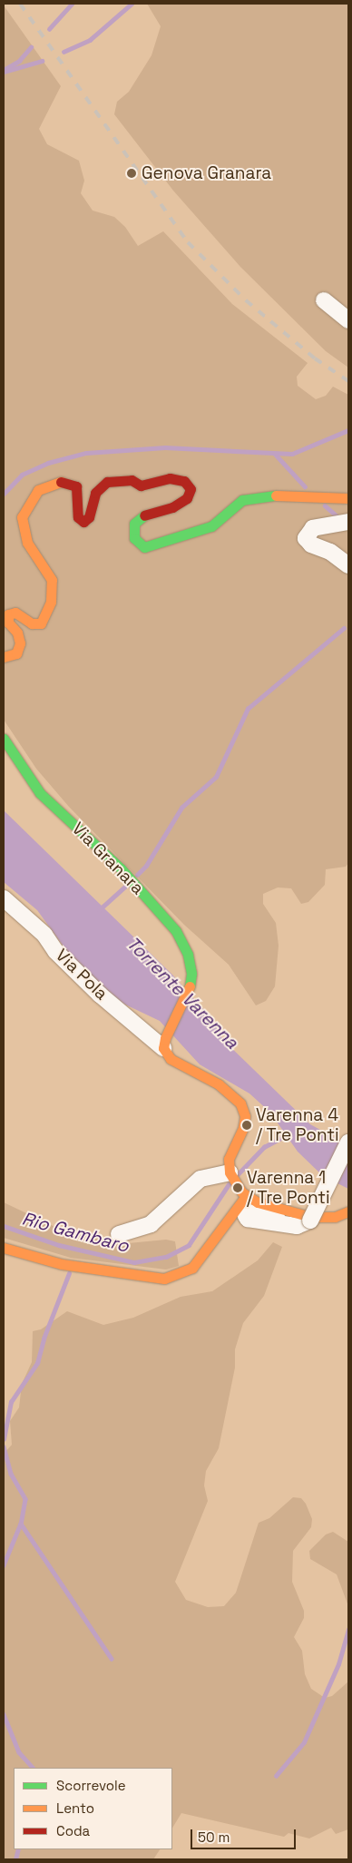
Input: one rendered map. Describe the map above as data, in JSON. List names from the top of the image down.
{
  "streets": {
    "street": ["Via Granara", "Via Pola"]
  },
  "crossings": [
    ["Via Granara", "Via Pola"]
  ],
  "water": ["Torrente Varenna", "Rio Gambaro"],
  "places": ["Genova Granara", "Varenna 4 / Tre Ponti", "Varenna 1 / Tre Ponti"],
  "legend": ["Scorrevole", "Lento", "Coda"],
  "scale_bar": "50 m"
}
